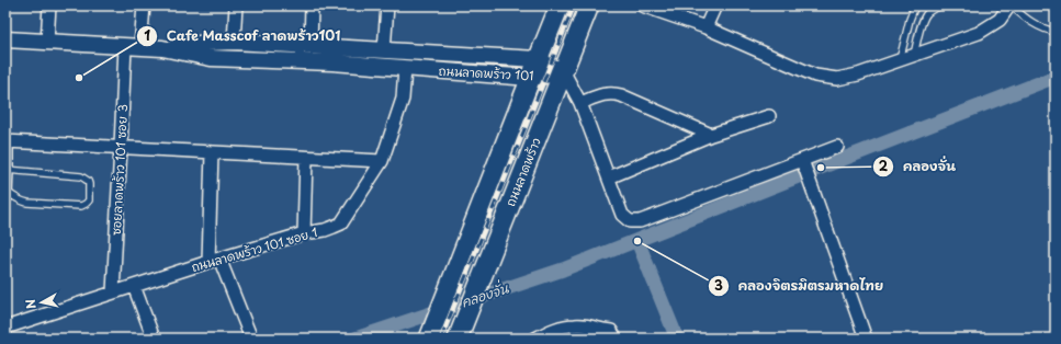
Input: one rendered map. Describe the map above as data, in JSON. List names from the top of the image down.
{
  "streets": {
    "main road": ["ถนนลาดพร้าว"],
    "street": ["ถนนลาดพร้าว 101", "ซอยลาดพร้าว 101 ซอย 3", "ถนนลาดพร้าว 101 ซอย 1"]
  },
  "crossings": [
    ["ถนนลาดพร้าว 101", "ซอยลาดพร้าว 101 ซอย 3"],
    ["ถนนลาดพร้าว 101", "ถนนลาดพร้าว"],
    ["ถนนลาดพร้าว 101", "ถนนลาดพร้าว 101 ซอย 1"],
    ["ซอยลาดพร้าว 101 ซอย 3", "ถนนลาดพร้าว 101 ซอย 1"]
  ],
  "water": ["คลองจั่น"],
  "places": ["Cafe Masscof ลาดพร้าว101", "คลองจั่น", "คลองจิตรมิตรมหาดไทย"],
  "north": "left"
}
